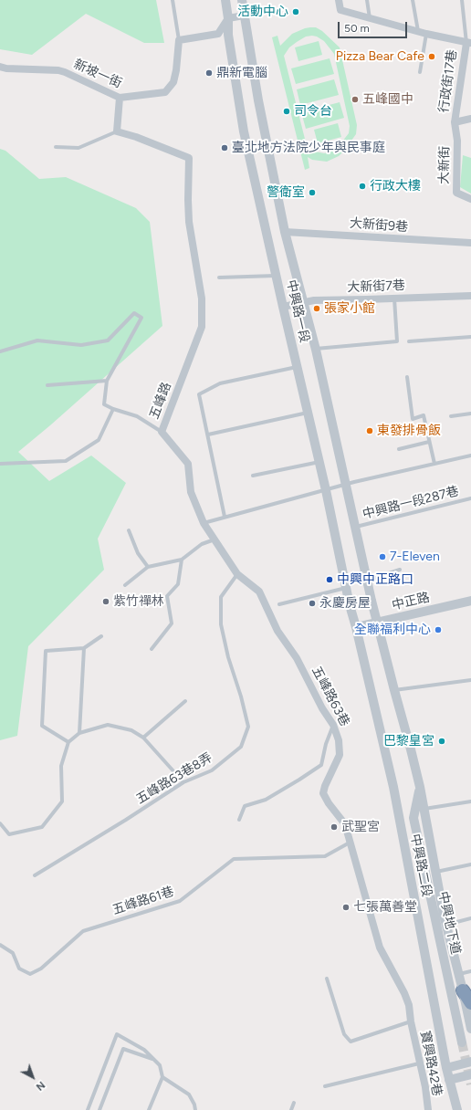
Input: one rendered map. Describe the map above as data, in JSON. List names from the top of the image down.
{
  "streets": {
    "street": [
      "新坡一街",
      "行政街17巷",
      "大新街",
      "大新街9巷",
      "大新街7巷",
      "中興路一段",
      "五峰路",
      "中正路",
      "五峰路63巷",
      "中興路二段",
      "中興地下道",
      "寶興路42巷"
    ],
    "lane": ["中興路一段287巷", "五峰路63巷8弄", "五峰路61巷"]
  },
  "crossings": [
    ["行政街17巷", "大新街"],
    ["大新街9巷", "中興路一段"],
    ["大新街7巷", "中興路一段"],
    ["中興路一段", "中興路一段287巷"],
    ["中興路一段", "中正路"],
    ["中興路一段", "中興路二段"],
    ["五峰路", "五峰路63巷"],
    ["中正路", "中興路二段"],
    ["五峰路63巷", "五峰路63巷8弄"],
    ["五峰路63巷", "五峰路61巷"],
    ["五峰路63巷", "寶興路42巷"],
    ["中興路二段", "中興地下道"]
  ],
  "places": [
    "活動中心",
    "Pizza Bear Cafe",
    "鼎新電腦",
    "五峰國中",
    "司令台",
    "臺北地方法院少年與民事庭",
    "行政大樓",
    "警衛室",
    "張家小館",
    "東發排骨飯",
    "7-Eleven",
    "中興中正路口",
    "紫竹禪林",
    "永慶房屋",
    "全聯福利中心",
    "巴黎皇宮",
    "武聖宮",
    "七張萬善堂"
  ],
  "scale_bar": "50 m",
  "north": "bottom right"
}
